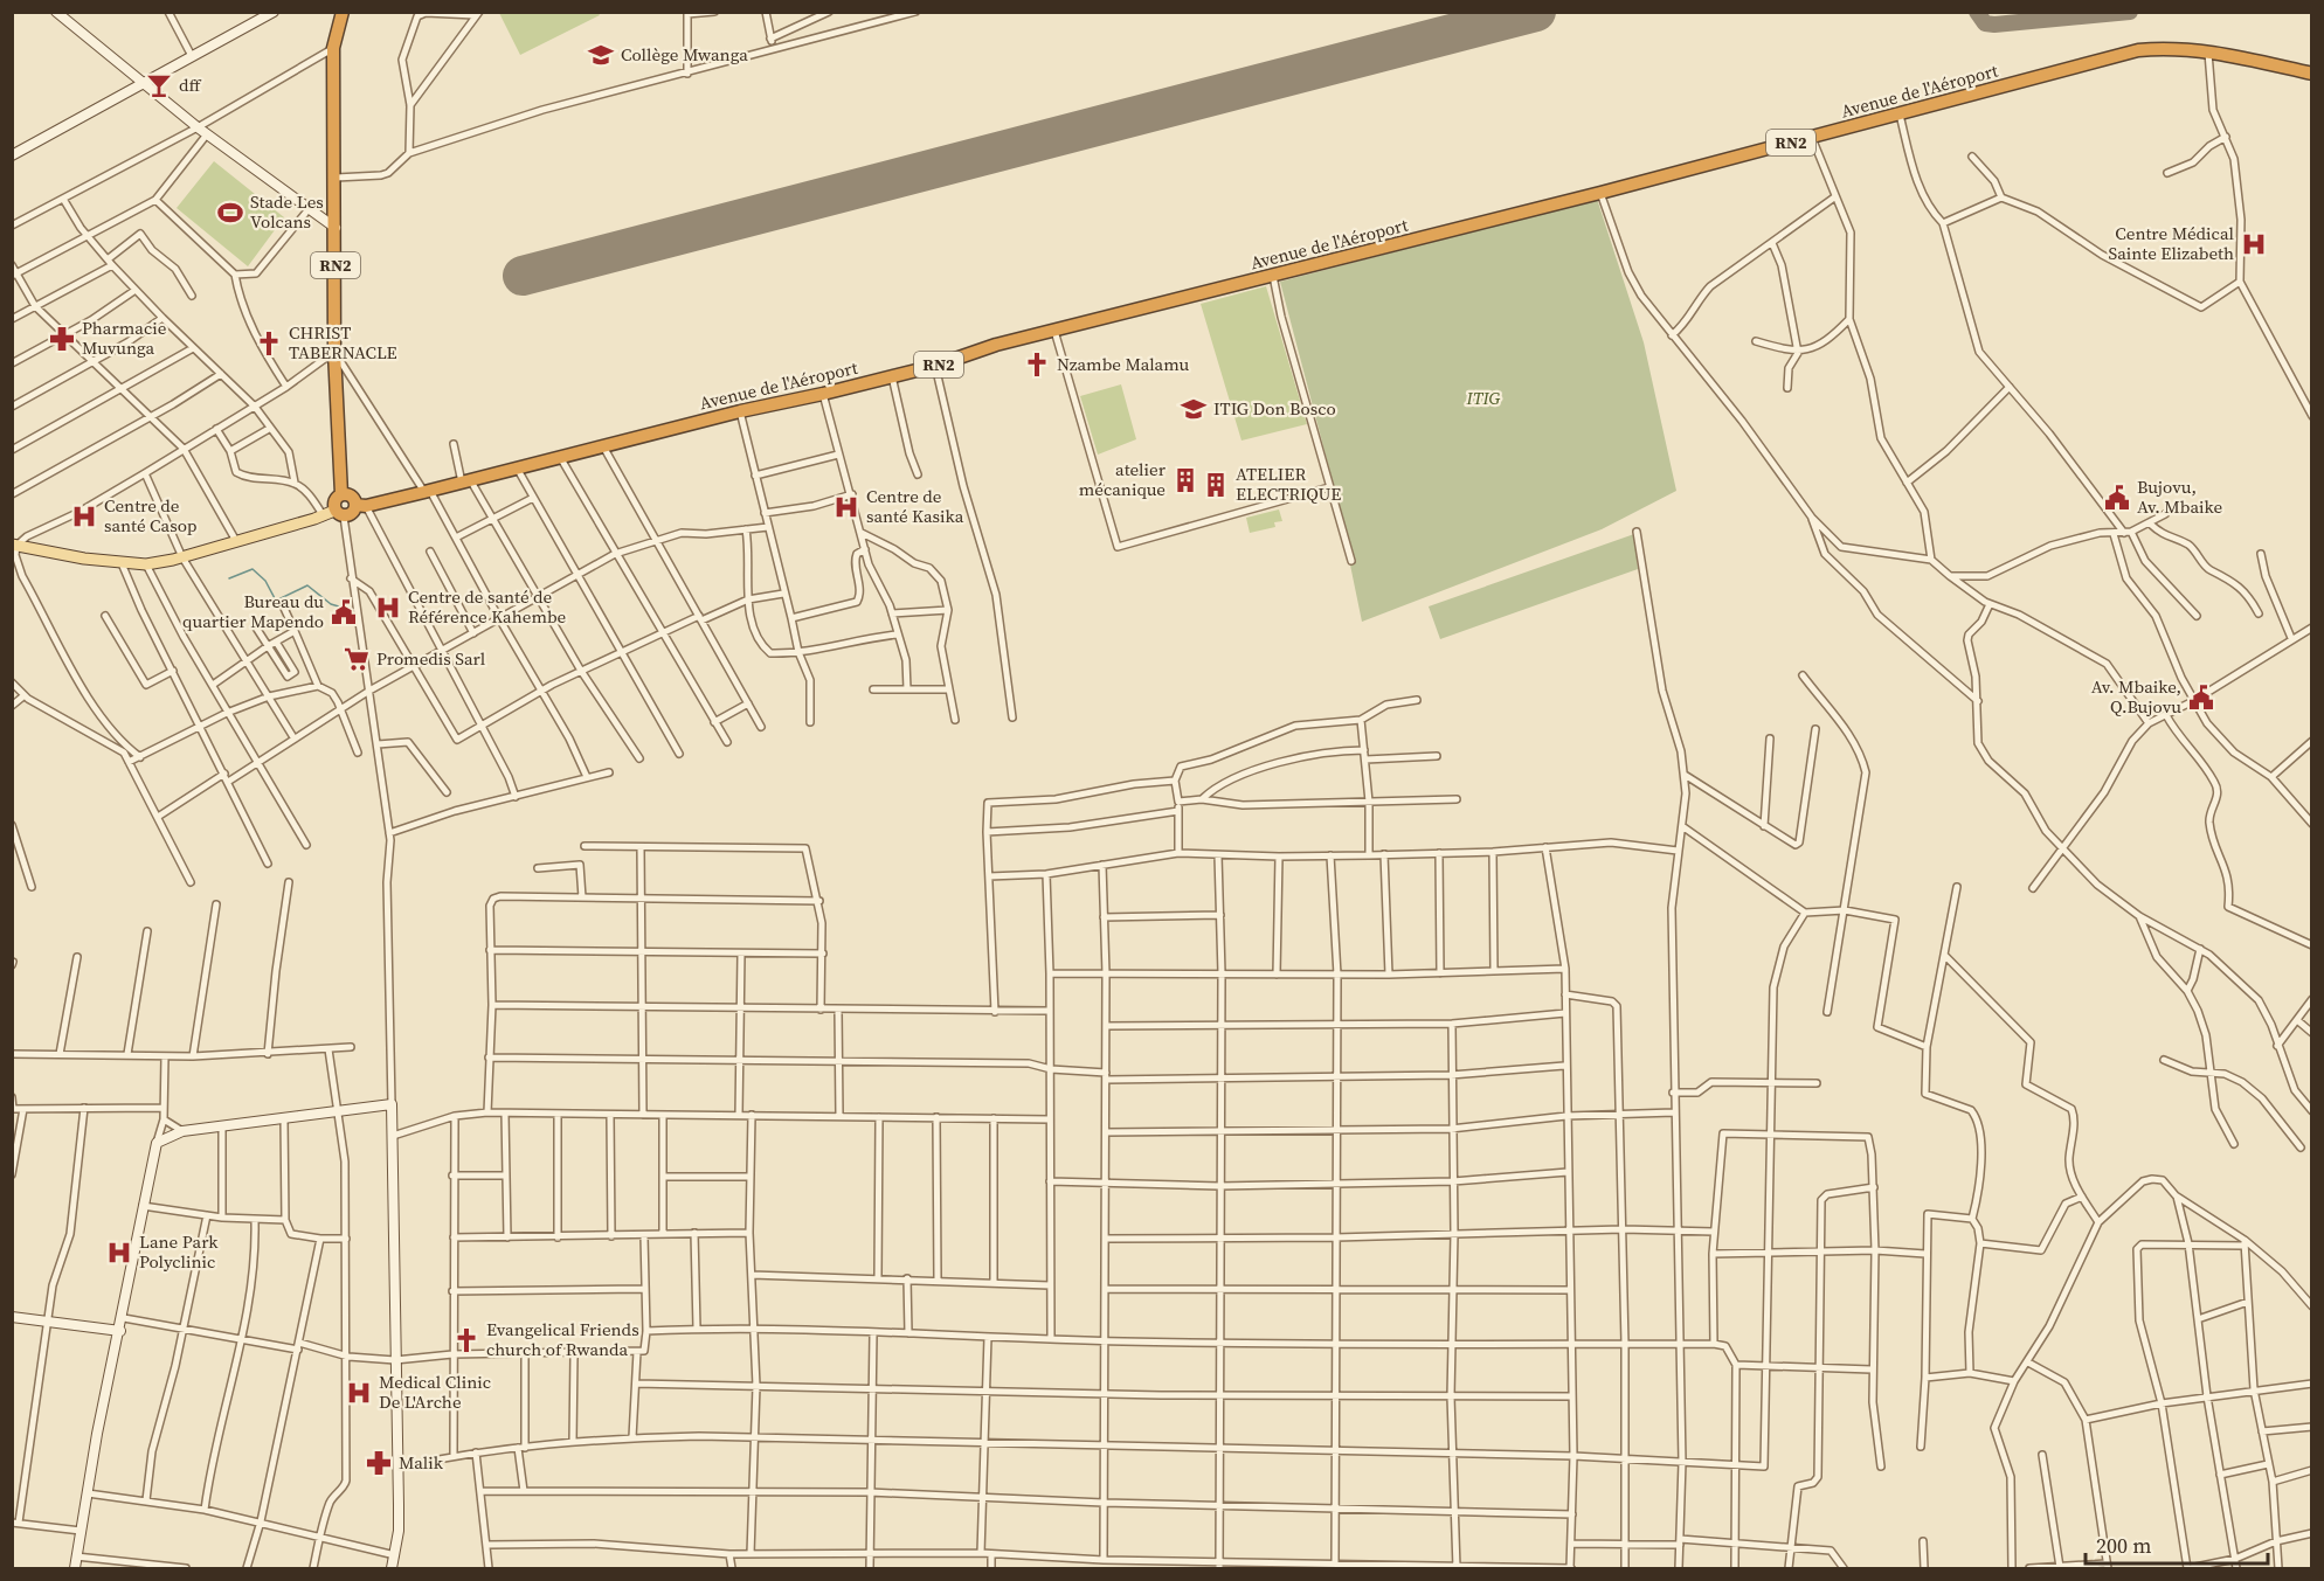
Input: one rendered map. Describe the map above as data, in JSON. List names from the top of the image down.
{
  "streets": {
    "highway": ["Avenue de l'Aéroport", "RN2"]
  },
  "parks": ["ITIG"],
  "places": {
    "school or university": ["Collège Mwanga", "ITIG Don Bosco"],
    "bar": ["dff"],
    "sports": ["Stade Les Volcans"],
    "hospital": [
      "Centre Médical Sainte Elizabeth",
      "Centre de santé Kasika",
      "Centre de santé Casop",
      "Centre de santé de Référence Kahembe",
      "Lane Park Polyclinic",
      "Medical Clinic De L'Arche"
    ],
    "pharmacy": ["Pharmacie Muvunga", "Malik"],
    "church": ["CHRIST TABERNACLE", "Nzambe Malamu", "Evangelical Friends church of Rwanda"],
    "building": ["atelier mécanique", "ATELIER ELECTRIQUE"],
    "public building": ["Bujovu, Av. Mbaike", "Bureau du quartier Mapendo", "Av. Mbaike, Q.Bujovu"],
    "supermarket": ["Promedis Sarl"]
  },
  "scale_bar": "200 m"
}
